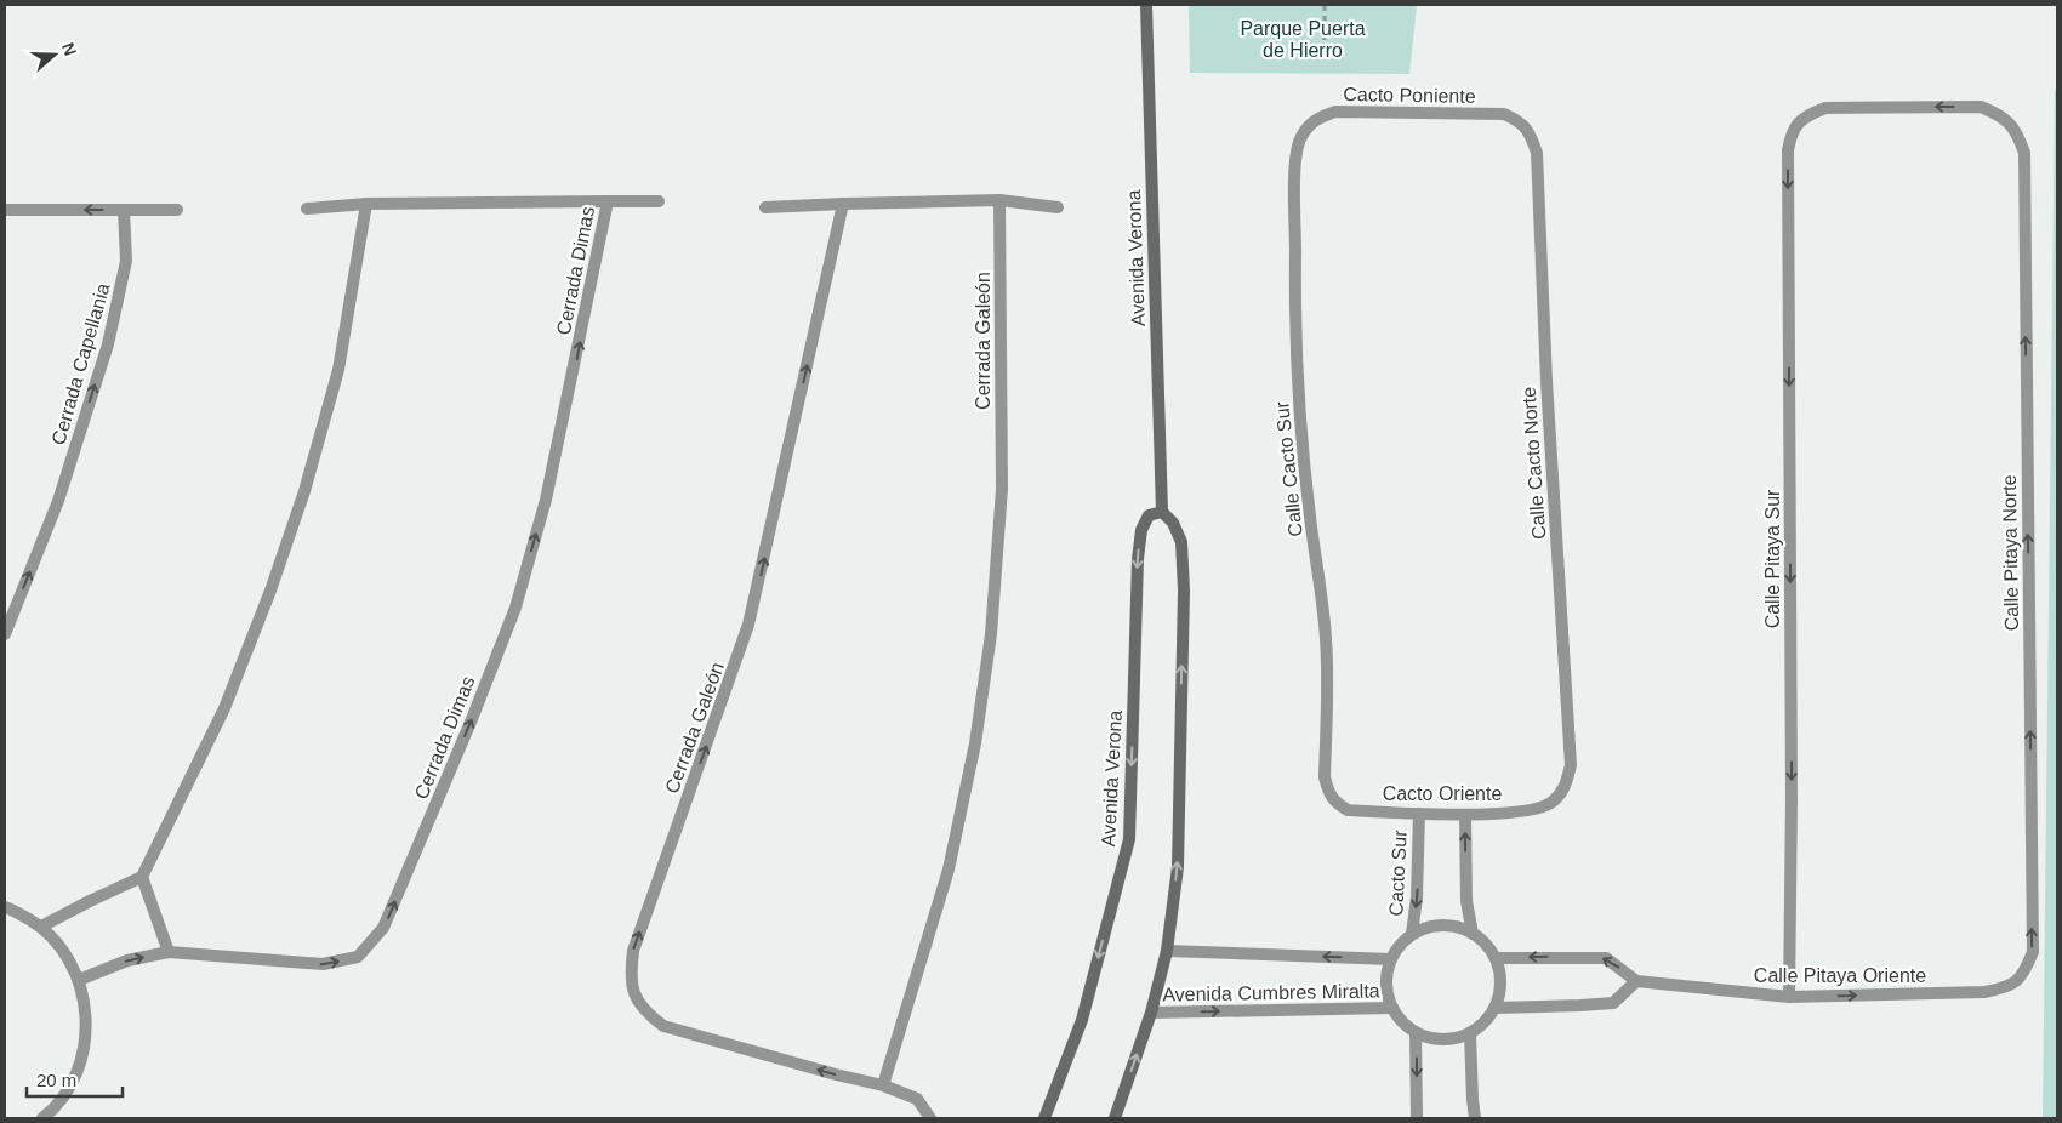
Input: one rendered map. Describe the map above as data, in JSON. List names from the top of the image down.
{
  "streets": {
    "street": [
      "Cacto Poniente",
      "Avenida Verona",
      "Cerrada Dimas",
      "Cerrada Galeón",
      "Cerrada Capellania",
      "Calle Cacto Norte",
      "Calle Cacto Sur",
      "Calle Pitaya Norte",
      "Calle Pitaya Sur",
      "Cacto Oriente",
      "Cacto Sur",
      "Calle Pitaya Oriente",
      "Avenida Cumbres Miralta"
    ]
  },
  "crossings": [
    ["Cacto Poniente", "Calle Cacto Norte"],
    ["Cacto Poniente", "Calle Cacto Sur"],
    ["Calle Cacto Norte", "Cacto Oriente"],
    ["Calle Cacto Sur", "Cacto Oriente"],
    ["Calle Pitaya Norte", "Calle Pitaya Sur"],
    ["Calle Pitaya Norte", "Calle Pitaya Oriente"],
    ["Calle Pitaya Sur", "Calle Pitaya Oriente"],
    ["Cacto Oriente", "Cacto Sur"],
    ["Cacto Sur", "Avenida Cumbres Miralta"]
  ],
  "one_way": [
    "Cerrada Dimas",
    "Cerrada Galeón",
    "Cerrada Capellania",
    "Calle Pitaya Norte",
    "Calle Pitaya Sur",
    "Calle Pitaya Oriente"
  ],
  "parks": ["Parque Puerta de Hierro"],
  "scale_bar": "20 m",
  "north": "right"
}
